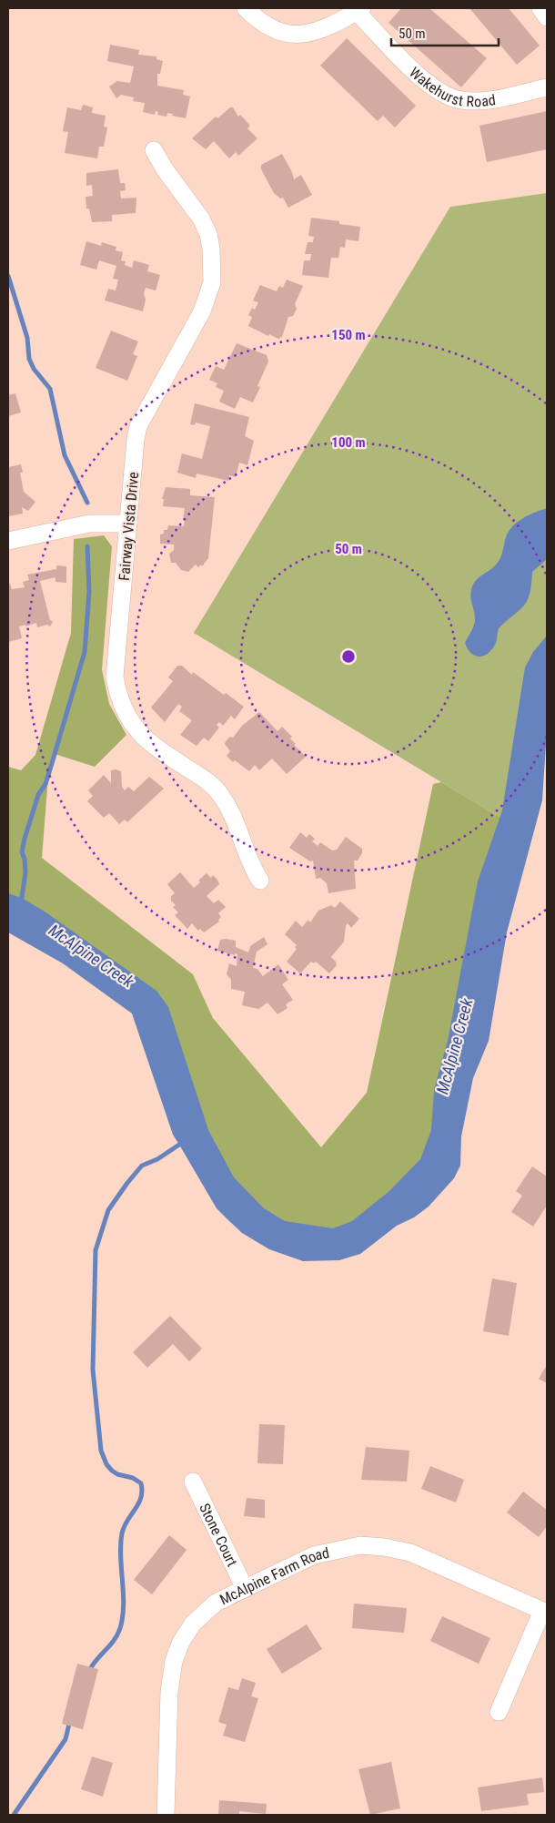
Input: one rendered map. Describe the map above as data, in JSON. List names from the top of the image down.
{
  "streets": {
    "street": [
      "Wakehurst Road",
      "Fairway Vista Drive",
      "Stone Court",
      "McAlpine Farm Road"
    ]
  },
  "crossings": [
    ["Stone Court", "McAlpine Farm Road"]
  ],
  "water": ["McAlpine Creek"],
  "scale_bar": "50 m",
  "rings": ["150 m", "100 m", "50 m"]
}
